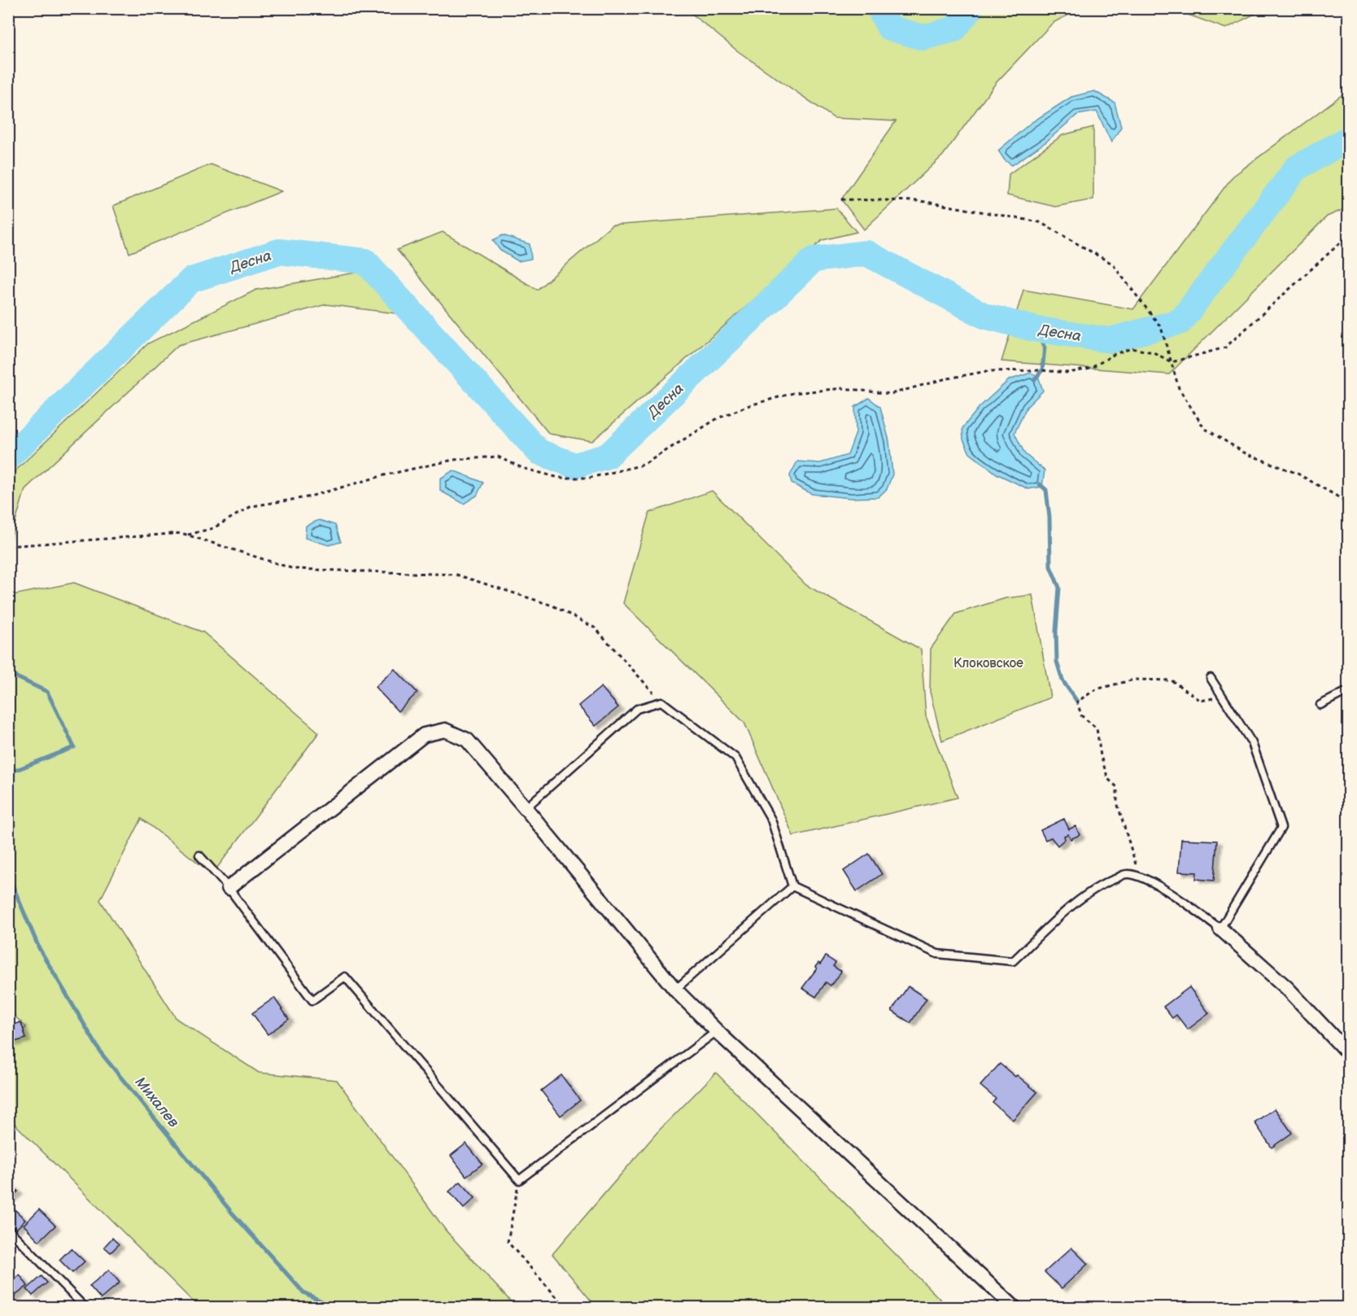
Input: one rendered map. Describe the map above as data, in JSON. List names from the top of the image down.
{
  "water": ["Десна", "Михалев"],
  "parks": ["Клоковское"]
}
